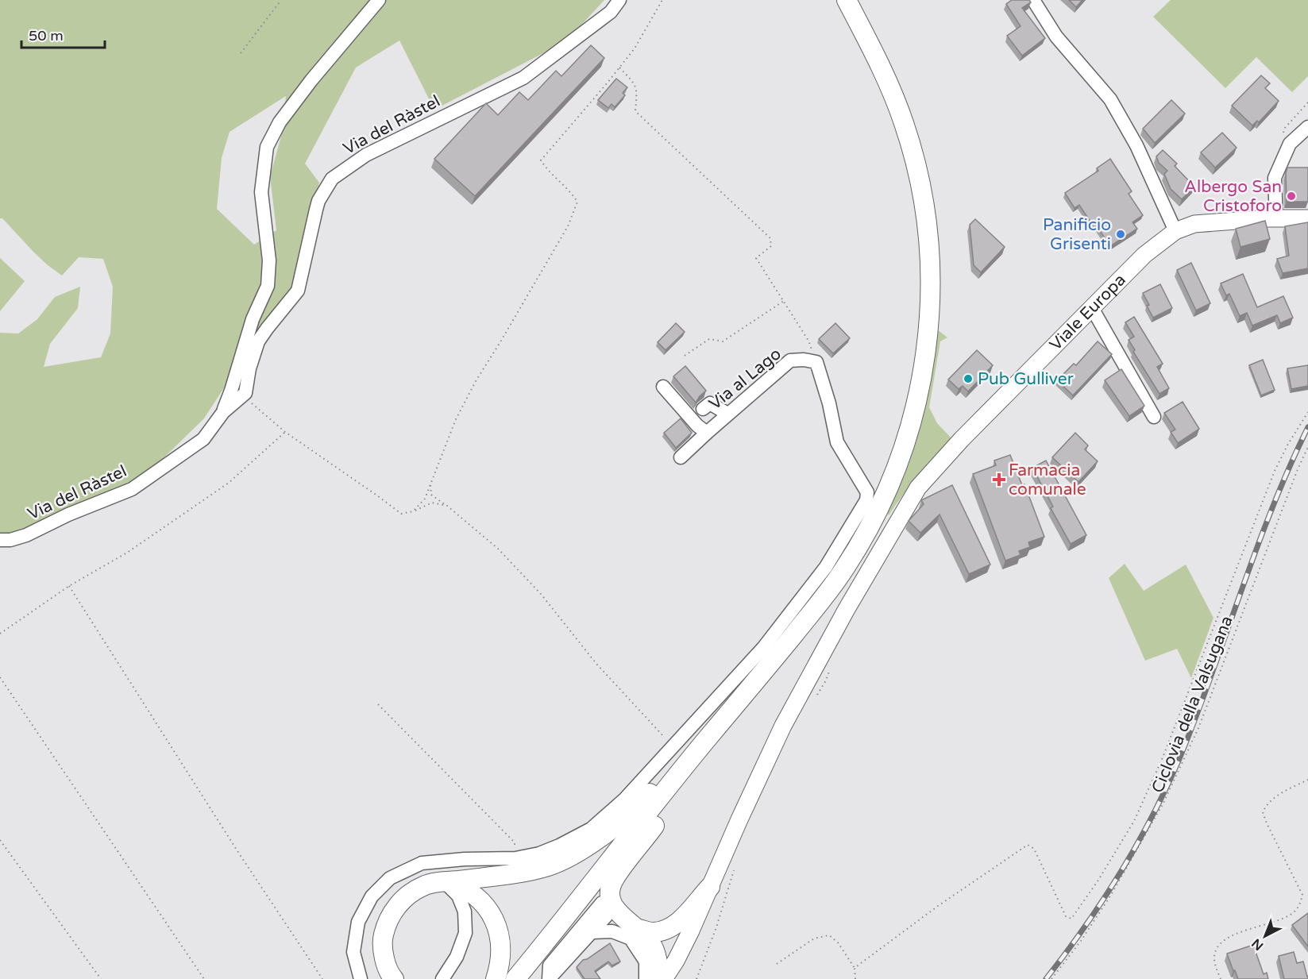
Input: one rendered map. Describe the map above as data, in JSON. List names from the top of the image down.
{
  "streets": {
    "main road": ["Viale Europa"],
    "street": ["Via del Ràstel", "Via al Lago"],
    "path": ["Ciclovia della Valsugana"]
  },
  "places": {
    "other": ["Albergo San Cristoforo", "Panificio Grisenti", "Pub Gulliver"],
    "health": ["Farmacia comunale"]
  },
  "scale_bar": "50 m",
  "north": "bottom left"
}
